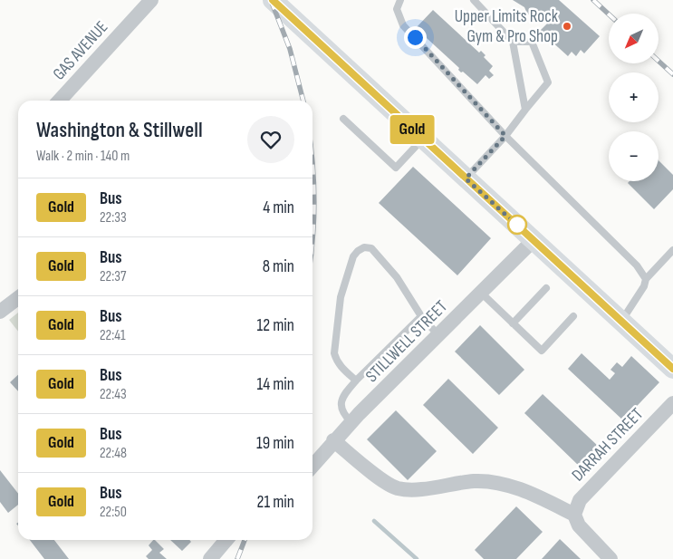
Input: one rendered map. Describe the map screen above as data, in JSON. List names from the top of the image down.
{
  "streets": {
    "street": ["GAS AVENUE", "STILLWELL STREET", "DARRAH STREET"]
  },
  "places": ["Upper Limits Rock Gym & Pro Shop"],
  "lines": ["bus line Gold"],
  "north": "bottom left",
  "page": {
    "on_map": "Gold",
    "map_buttons": ["+", "−"],
    "heading": ["Washington & Stillwell", "Walk · 2 min · 140 m"],
    "list": [
      {
        "mark": "Gold",
        "name": "Bus",
        "note": "22:33",
        "value": "4 min"
      },
      {
        "mark": "Gold",
        "name": "Bus",
        "note": "22:37",
        "value": "8 min"
      },
      {
        "mark": "Gold",
        "name": "Bus",
        "note": "22:41",
        "value": "12 min"
      },
      {
        "mark": "Gold",
        "name": "Bus",
        "note": "22:43",
        "value": "14 min"
      },
      {
        "mark": "Gold",
        "name": "Bus",
        "note": "22:48",
        "value": "19 min"
      },
      {
        "mark": "Gold",
        "name": "Bus",
        "note": "22:50",
        "value": "21 min"
      }
    ]
  }
}
